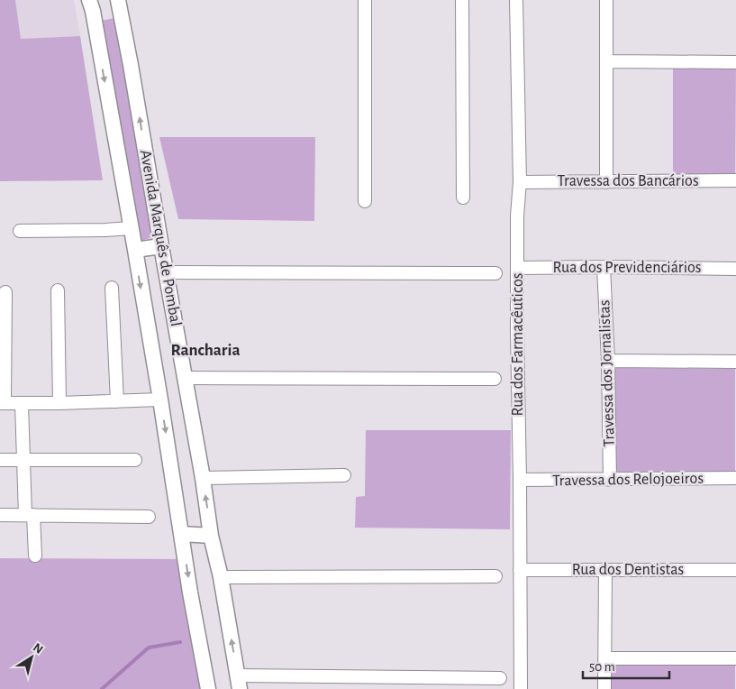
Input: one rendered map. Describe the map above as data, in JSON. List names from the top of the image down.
{
  "streets": {
    "main road": ["Avenida Marquês de Pombal"],
    "street": [
      "Travessa dos Bancários",
      "Rua dos Previdenciários",
      "Rua dos Farmacêuticos",
      "Travessa dos Jornalistas",
      "Travessa dos Relojoeiros",
      "Rua dos Dentistas"
    ]
  },
  "crossings": [
    ["Travessa dos Bancários", "Rua dos Farmacêuticos"],
    ["Rua dos Previdenciários", "Rua dos Farmacêuticos"],
    ["Rua dos Previdenciários", "Travessa dos Jornalistas"],
    ["Rua dos Farmacêuticos", "Travessa dos Relojoeiros"],
    ["Rua dos Farmacêuticos", "Rua dos Dentistas"],
    ["Travessa dos Jornalistas", "Travessa dos Relojoeiros"]
  ],
  "districts": ["Rancharia"],
  "scale_bar": "50 m",
  "north": "top right"
}
